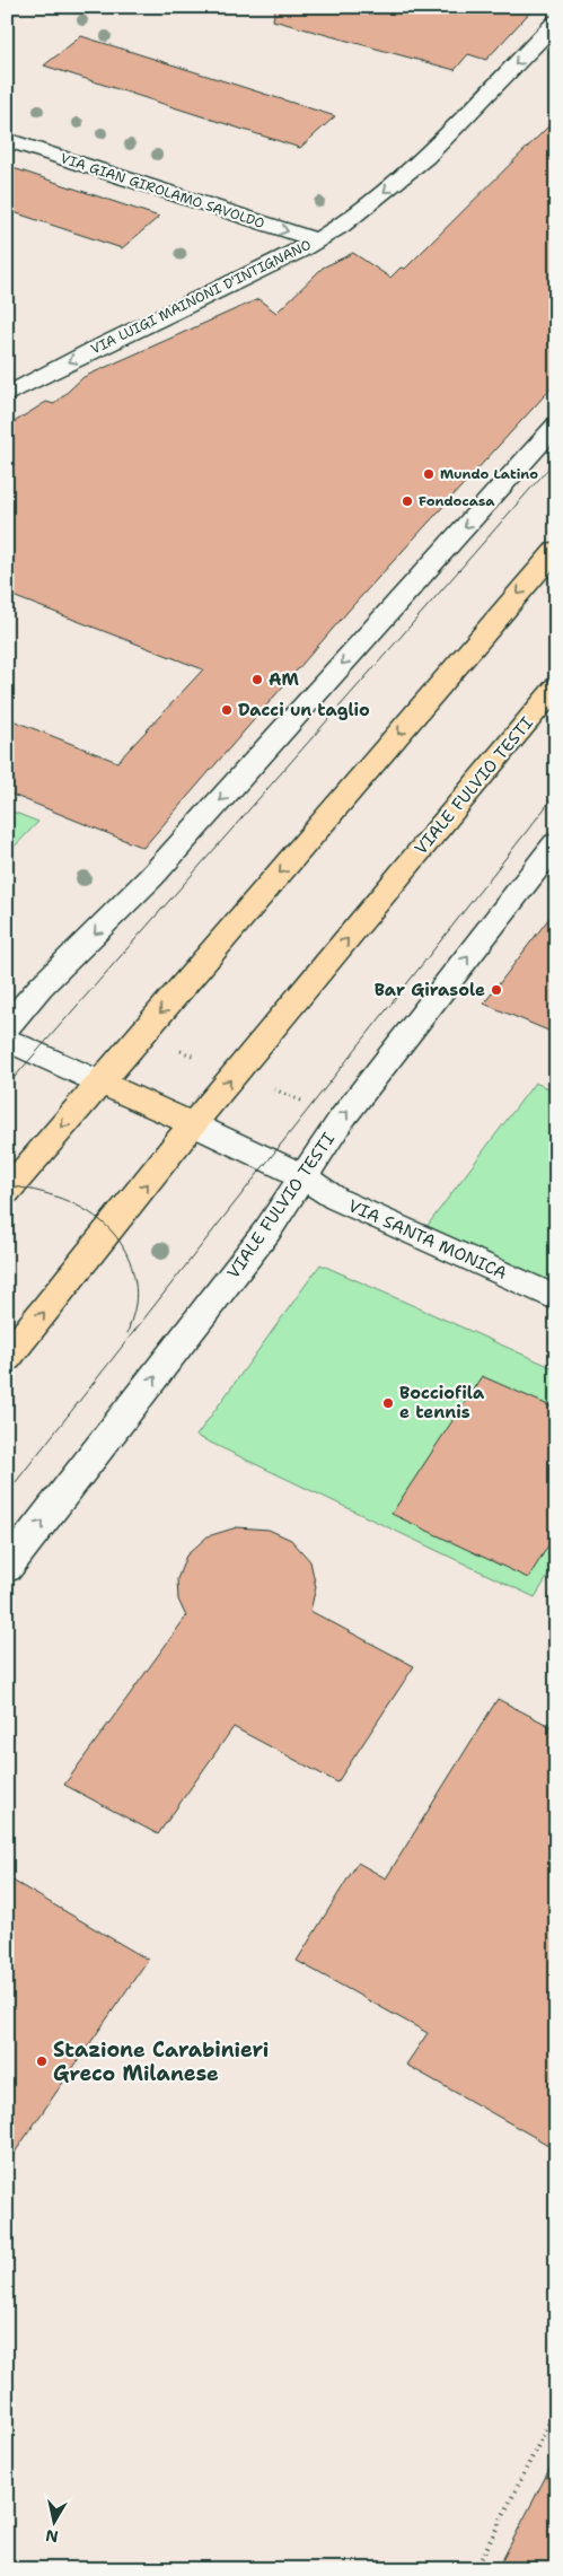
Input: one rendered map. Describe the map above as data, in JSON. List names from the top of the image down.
{
  "streets": {
    "main road": ["VIALE FULVIO TESTI"],
    "street": ["VIA GIAN GIROLAMO SAVOLDO", "VIA LUIGI MAINONI D'INTIGNANO", "VIA SANTA MONICA"]
  },
  "crossings": [
    ["VIA GIAN GIROLAMO SAVOLDO", "VIA LUIGI MAINONI D'INTIGNANO"],
    ["VIALE FULVIO TESTI", "VIA SANTA MONICA"]
  ],
  "one_way": ["VIA GIAN GIROLAMO SAVOLDO", "VIA LUIGI MAINONI D'INTIGNANO"],
  "places": [
    "Mundo Latino",
    "Fondocasa",
    "AM",
    "Dacci un taglio",
    "Bar Girasole",
    "Bocciofila e tennis",
    "Stazione Carabinieri Greco Milanese"
  ],
  "north": "bottom"
}
